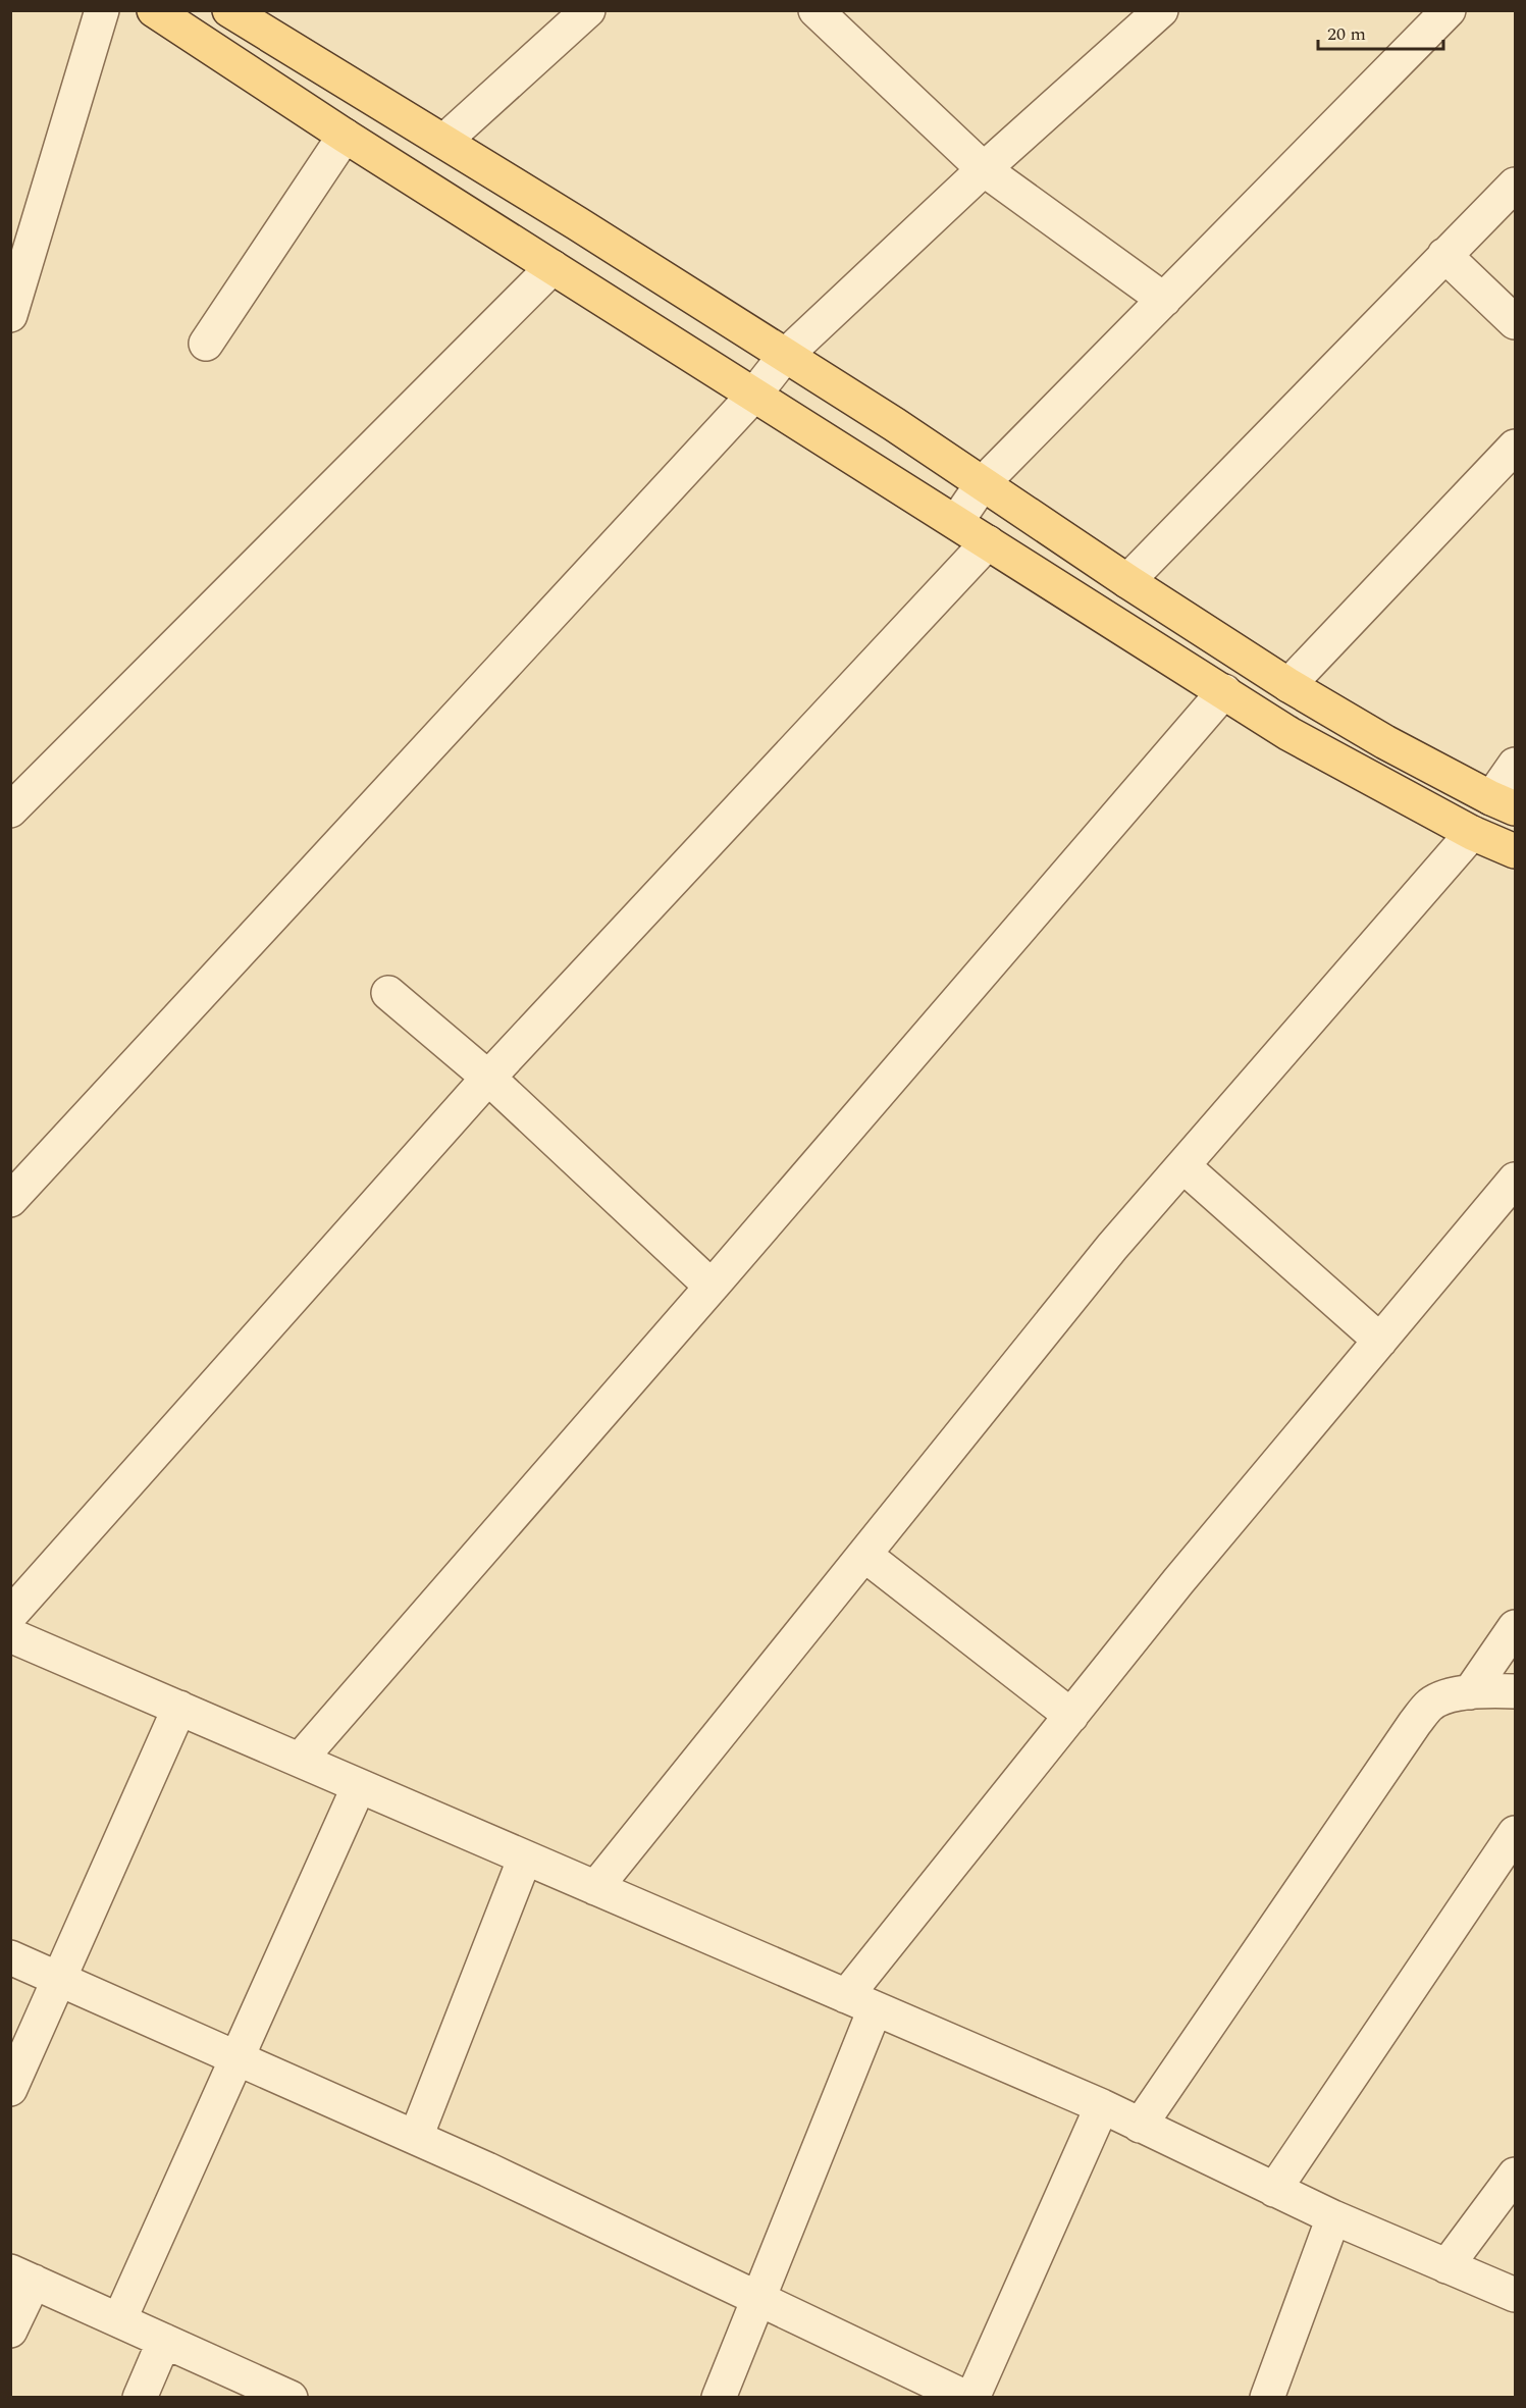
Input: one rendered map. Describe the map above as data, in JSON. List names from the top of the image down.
{
  "scale_bar": "20 m"
}
